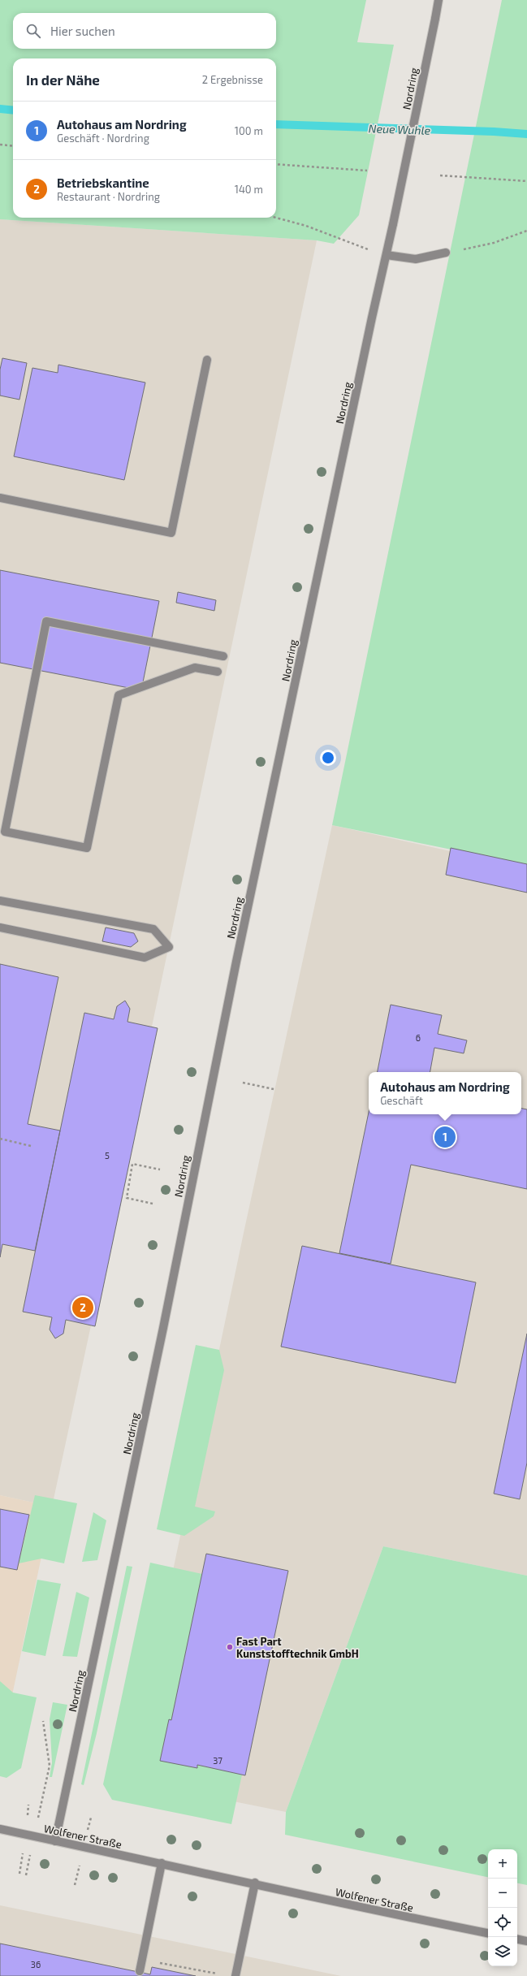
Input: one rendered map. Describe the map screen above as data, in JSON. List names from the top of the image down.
{
  "streets": {
    "street": ["Nordring", "Wolfener Straße"]
  },
  "crossings": [
    ["Nordring", "Wolfener Straße"]
  ],
  "water": ["Neue Wuhle"],
  "places": ["Fast Part Kunststofftechnik GmbH"],
  "house_numbers": [
    "6",
    "5",
    "37",
    "36"
  ],
  "page": {
    "search": "Hier suchen",
    "heading": ["In der Nähe", "2 Ergebnisse"],
    "list": [
      {
        "mark": "1",
        "name": "Autohaus am Nordring",
        "note": "Geschäft · Nordring",
        "value": "100 m"
      },
      {
        "mark": "2",
        "name": "Betriebskantine",
        "note": "Restaurant · Nordring",
        "value": "140 m"
      }
    ],
    "popup": ["Autohaus am Nordring", "Geschäft"],
    "pins": ["1", "2"],
    "map_buttons": ["+", "−"]
  }
}
